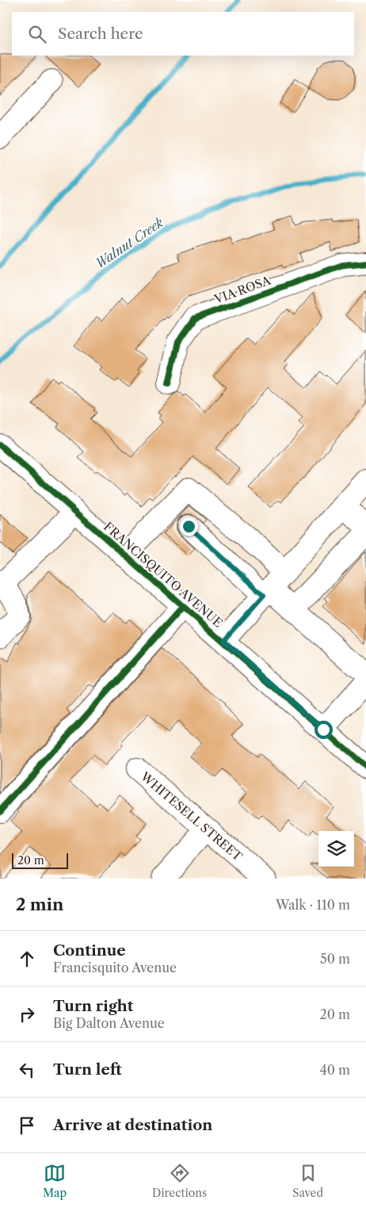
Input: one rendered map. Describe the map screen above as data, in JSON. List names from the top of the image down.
{
  "streets": {
    "street": ["VIA ROSA", "FRANCISQUITO AVENUE", "WHITESELL STREET"]
  },
  "water": ["Walnut Creek"],
  "scale_bar": "20 m",
  "page": {
    "search": "Search here",
    "scale": "20 m",
    "heading": ["2 min", "Walk · 110 m"],
    "list": [
      ["Continue", "Francisquito Avenue", "50 m"],
      ["Turn right", "Big Dalton Avenue", "20 m"],
      ["Turn left", "40 m"],
      "Arrive at destination"
    ],
    "nav": ["Map", "Directions", "Saved"]
  }
}
